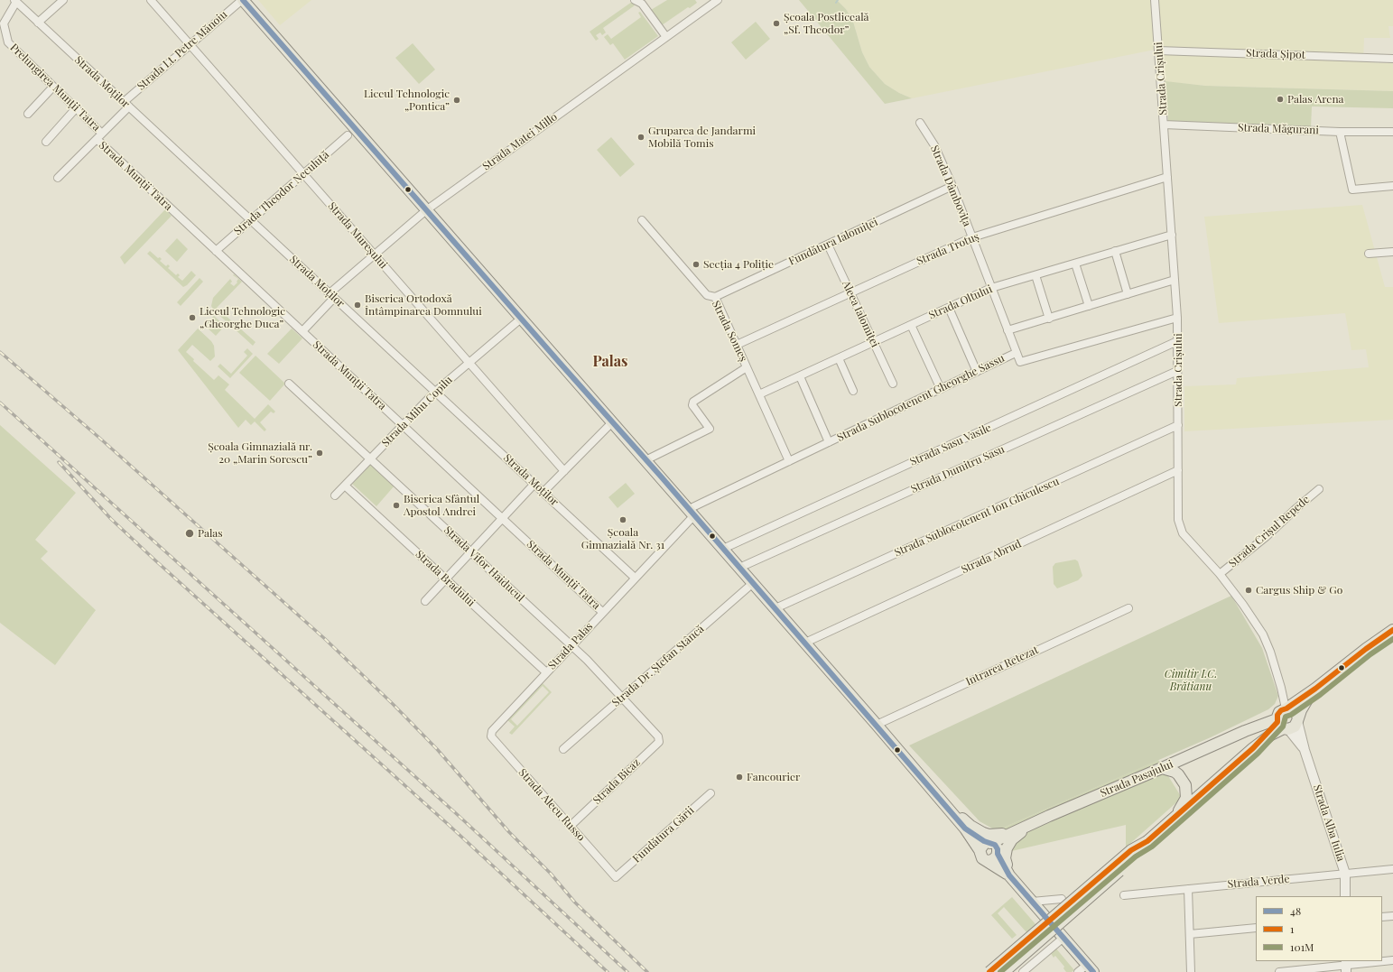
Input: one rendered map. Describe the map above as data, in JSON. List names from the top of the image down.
{
  "streets": {
    "main road": ["Strada Pasajului"],
    "street": [
      "Strada Lt. Petre Mănoiu",
      "Strada Șipot",
      "Strada Crișului",
      "Strada Moților",
      "Prelungirea Munții Tatra",
      "Strada Măgurani",
      "Strada Matei Millo",
      "Strada Munții Tatra",
      "Strada Dâmbovița",
      "Strada Theodor Neculuță",
      "Strada Mureșului",
      "Fundătura Ialomiței",
      "Strada Trotuș",
      "Strada Oltului",
      "Aleea Ialomiței",
      "Strada Someș",
      "Strada Sublocotenent Gheorghe Sassu",
      "Strada Mihu Copilu",
      "Strada Sasu Vasile",
      "Strada Dumitru Sasu",
      "Strada Sublocotenent Ion Ghiculescu",
      "Strada Crișul Repede",
      "Strada Abrud",
      "Strada Vifor Haiducul",
      "Strada Bradului",
      "Strada Palas",
      "Strada Dr. Ștefan Stâncă",
      "Intrarea Retezat",
      "Strada Bicaz",
      "Strada Alecu Russo",
      "Strada Alba Iulia",
      "Fundătura Gării",
      "Strada Verde"
    ]
  },
  "crossings": [
    ["Strada Lt. Petre Mănoiu", "Strada Moților"],
    ["Strada Lt. Petre Mănoiu", "Prelungirea Munții Tatra"],
    ["Strada Lt. Petre Mănoiu", "Strada Munții Tatra"],
    ["Strada Lt. Petre Mănoiu", "Strada Mureșului"],
    ["Strada Șipot", "Strada Crișului"],
    ["Strada Crișului", "Strada Măgurani"],
    ["Strada Crișului", "Strada Trotuș"],
    ["Strada Crișului", "Strada Oltului"],
    ["Strada Crișului", "Strada Sublocotenent Gheorghe Sassu"],
    ["Strada Crișului", "Strada Sasu Vasile"],
    ["Strada Crișului", "Strada Dumitru Sasu"],
    ["Strada Crișului", "Strada Sublocotenent Ion Ghiculescu"],
    ["Strada Crișului", "Strada Crișul Repede"],
    ["Strada Crișului", "Strada Abrud"],
    ["Strada Crișului", "Strada Pasajului"],
    ["Strada Crișului", "Strada Alba Iulia"],
    ["Strada Moților", "Prelungirea Munții Tatra"],
    ["Strada Moților", "Strada Matei Millo"],
    ["Strada Moților", "Strada Theodor Neculuță"],
    ["Strada Moților", "Strada Mihu Copilu"],
    ["Strada Moților", "Strada Palas"],
    ["Strada Matei Millo", "Strada Munții Tatra"],
    ["Strada Matei Millo", "Strada Mureșului"],
    ["Strada Munții Tatra", "Strada Theodor Neculuță"],
    ["Strada Munții Tatra", "Strada Mihu Copilu"],
    ["Strada Munții Tatra", "Strada Palas"],
    ["Strada Dâmbovița", "Fundătura Ialomiței"],
    ["Strada Dâmbovița", "Strada Trotuș"],
    ["Strada Dâmbovița", "Strada Oltului"],
    ["Strada Dâmbovița", "Strada Sublocotenent Gheorghe Sassu"],
    ["Strada Theodor Neculuță", "Strada Mureșului"],
    ["Strada Mureșului", "Strada Mihu Copilu"],
    ["Fundătura Ialomiței", "Aleea Ialomiței"],
    ["Fundătura Ialomiței", "Strada Someș"],
    ["Strada Trotuș", "Aleea Ialomiței"],
    ["Strada Trotuș", "Strada Someș"],
    ["Strada Oltului", "Aleea Ialomiței"],
    ["Strada Oltului", "Strada Someș"],
    ["Strada Someș", "Strada Sublocotenent Gheorghe Sassu"],
    ["Strada Sublocotenent Gheorghe Sassu", "Strada Palas"],
    ["Strada Mihu Copilu", "Strada Vifor Haiducul"],
    ["Strada Mihu Copilu", "Strada Bradului"],
    ["Strada Vifor Haiducul", "Strada Palas"],
    ["Strada Vifor Haiducul", "Strada Dr. Ștefan Stâncă"],
    ["Strada Vifor Haiducul", "Strada Bicaz"],
    ["Strada Bradului", "Strada Palas"],
    ["Strada Palas", "Strada Alecu Russo"],
    ["Strada Pasajului", "Strada Alba Iulia"],
    ["Strada Bicaz", "Strada Alecu Russo"],
    ["Strada Alecu Russo", "Fundătura Gării"],
    ["Strada Alba Iulia", "Strada Verde"]
  ],
  "districts": ["Palas"],
  "parks": ["Cimitir I.C. Brătianu"],
  "places": [
    "Școala Postliceală „Sf. Theodor”",
    "Palas Arena",
    "Liceul Tehnologic „Pontica”",
    "Gruparea de Jandarmi Mobilă Tomis",
    "Secția 4 Poliție",
    "Biserica Ortodoxă Întâmpinarea Domnului",
    "Liceul Tehnologic „Gheorghe Duca”",
    "Școala Gimnazială nr. 20 „Marin Sorescu”",
    "Biserica Sfântul Apostol Andrei",
    "Școala Gimnazială Nr. 31",
    "Palas",
    "Cargus Ship & Go",
    "Fancourier"
  ],
  "lines": ["transit line 48", "transit line 1", "transit line 101M"],
  "legend": ["48", "1", "101M"]
}
